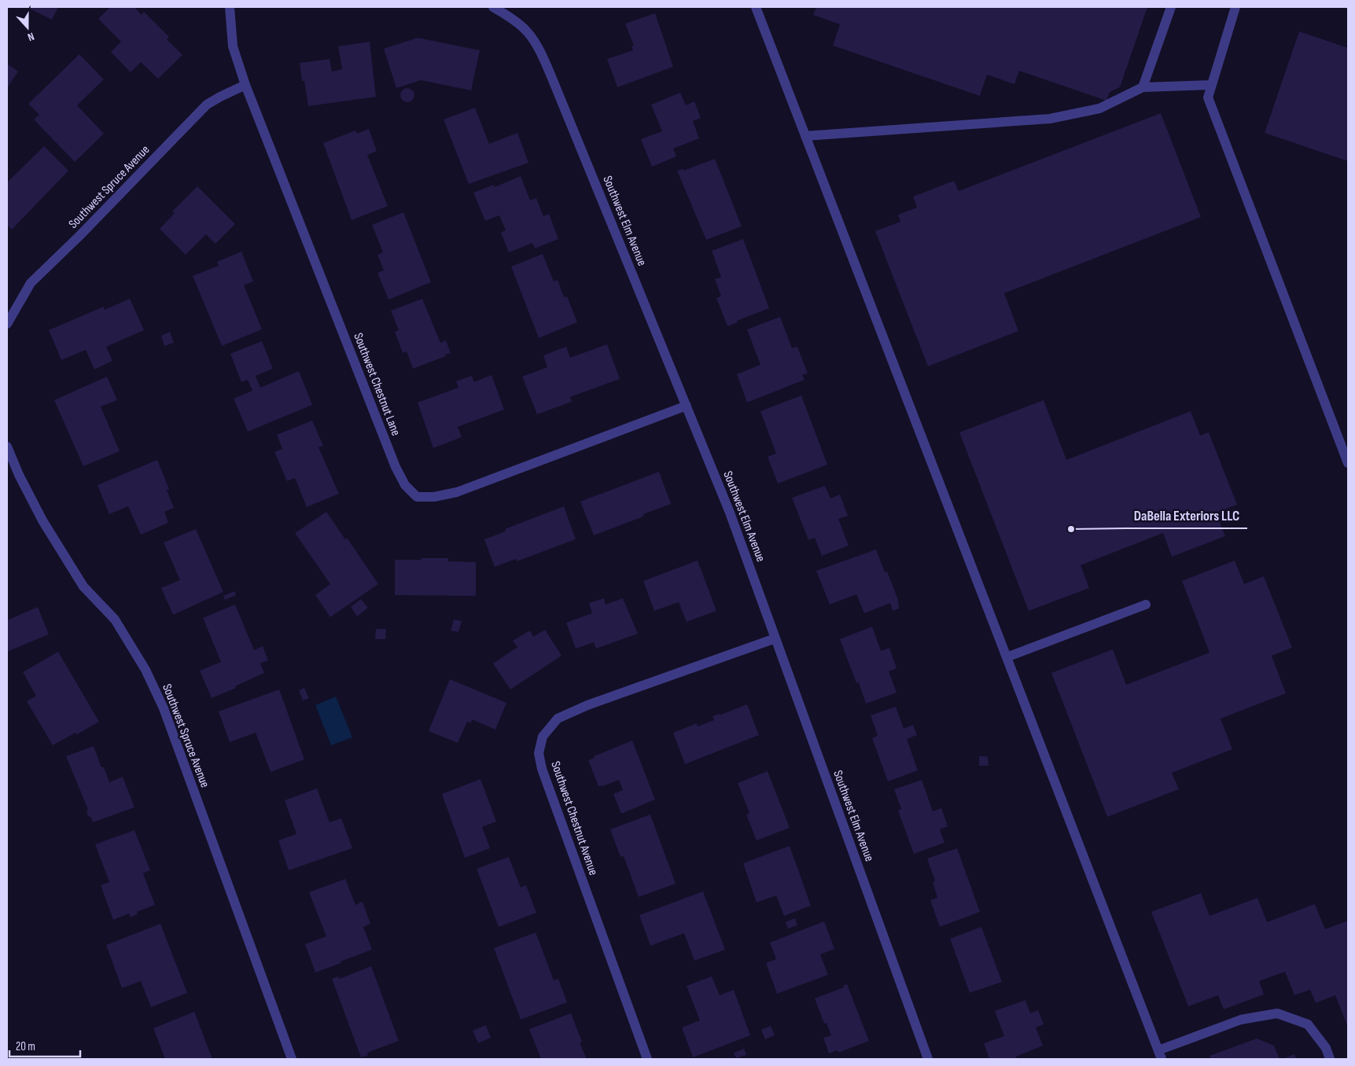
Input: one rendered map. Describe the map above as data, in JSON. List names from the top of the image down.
{
  "streets": {
    "street": [
      "Southwest Spruce Avenue",
      "Southwest Elm Avenue",
      "Southwest Chestnut Lane",
      "Southwest Chestnut Avenue"
    ]
  },
  "crossings": [
    ["Southwest Spruce Avenue", "Southwest Chestnut Lane"],
    ["Southwest Elm Avenue", "Southwest Chestnut Lane"],
    ["Southwest Elm Avenue", "Southwest Chestnut Avenue"]
  ],
  "places": ["DaBella Exteriors LLC"],
  "scale_bar": "20 m",
  "north": "bottom"
}
